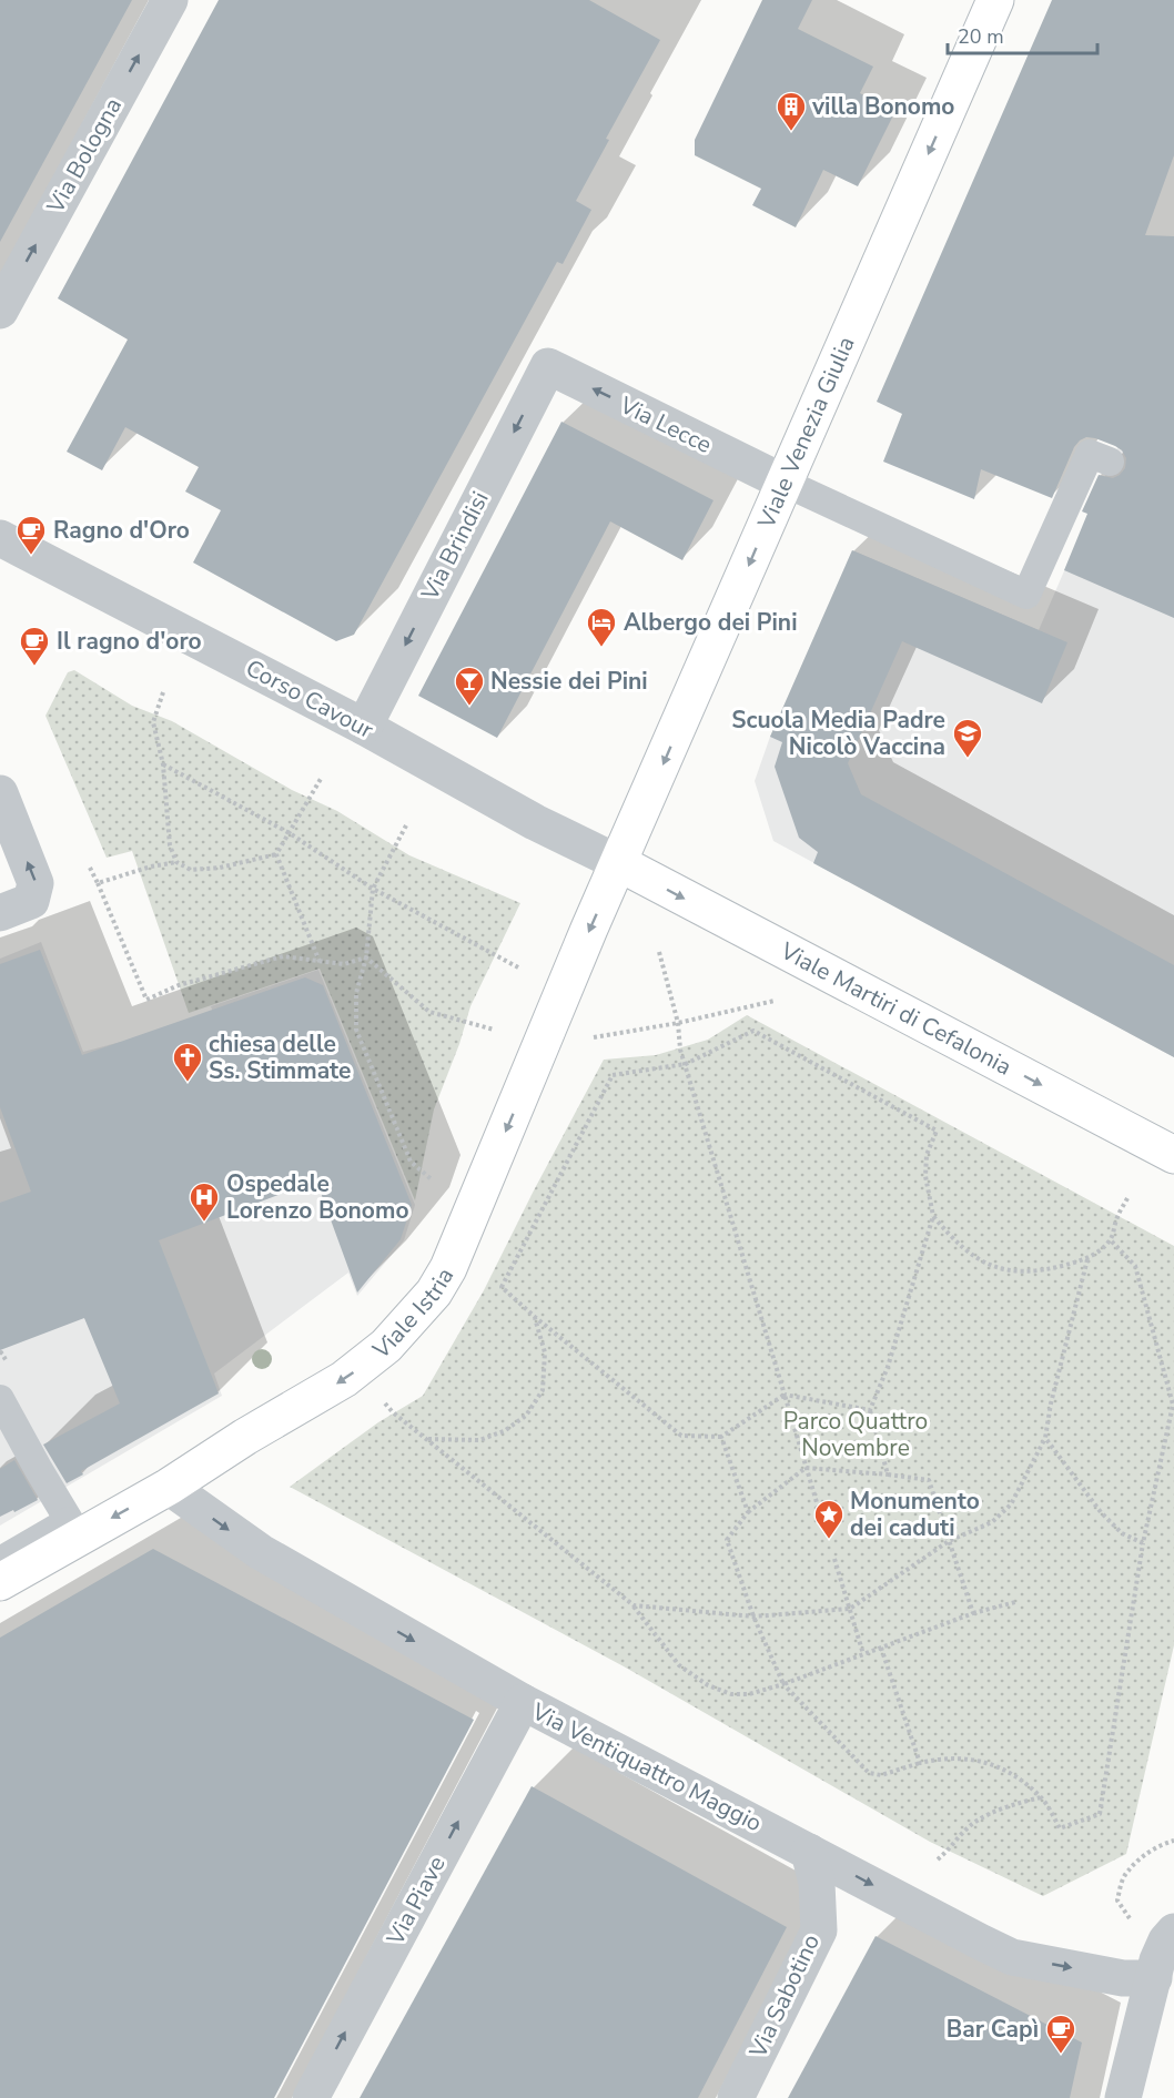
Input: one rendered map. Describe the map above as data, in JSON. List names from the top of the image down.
{
  "streets": {
    "main road": ["Viale Venezia Giulia", "Viale Martiri di Cefalonia", "Viale Istria"],
    "street": [
      "Via Bologna",
      "Via Lecce",
      "Via Brindisi",
      "Corso Cavour",
      "Via Ventiquattro Maggio",
      "Via Piave",
      "Via Sabotino"
    ]
  },
  "crossings": [
    ["Via Lecce", "Viale Venezia Giulia"],
    ["Via Lecce", "Via Brindisi"],
    ["Viale Venezia Giulia", "Corso Cavour"],
    ["Viale Venezia Giulia", "Viale Martiri di Cefalonia"],
    ["Viale Venezia Giulia", "Viale Istria"],
    ["Via Brindisi", "Corso Cavour"],
    ["Corso Cavour", "Viale Martiri di Cefalonia"],
    ["Corso Cavour", "Viale Istria"],
    ["Viale Martiri di Cefalonia", "Viale Istria"],
    ["Viale Istria", "Via Ventiquattro Maggio"],
    ["Via Ventiquattro Maggio", "Via Piave"],
    ["Via Ventiquattro Maggio", "Via Sabotino"]
  ],
  "one_way": [
    "Via Bologna",
    "Via Lecce",
    "Viale Venezia Giulia",
    "Via Brindisi",
    "Viale Martiri di Cefalonia",
    "Viale Istria",
    "Via Ventiquattro Maggio",
    "Via Piave"
  ],
  "parks": ["Parco Quattro Novembre"],
  "places": {
    "building": ["villa Bonomo"],
    "cafe": ["Ragno d'Oro", "Il ragno d'oro", "Bar Capì"],
    "hotel": ["Albergo dei Pini"],
    "bar": ["Nessie dei Pini"],
    "school or university": ["Scuola Media Padre Nicolò Vaccina"],
    "church": ["chiesa delle Ss. Stimmate"],
    "hospital": ["Ospedale Lorenzo Bonomo"],
    "place": ["Monumento dei caduti"]
  },
  "scale_bar": "20 m"
}
